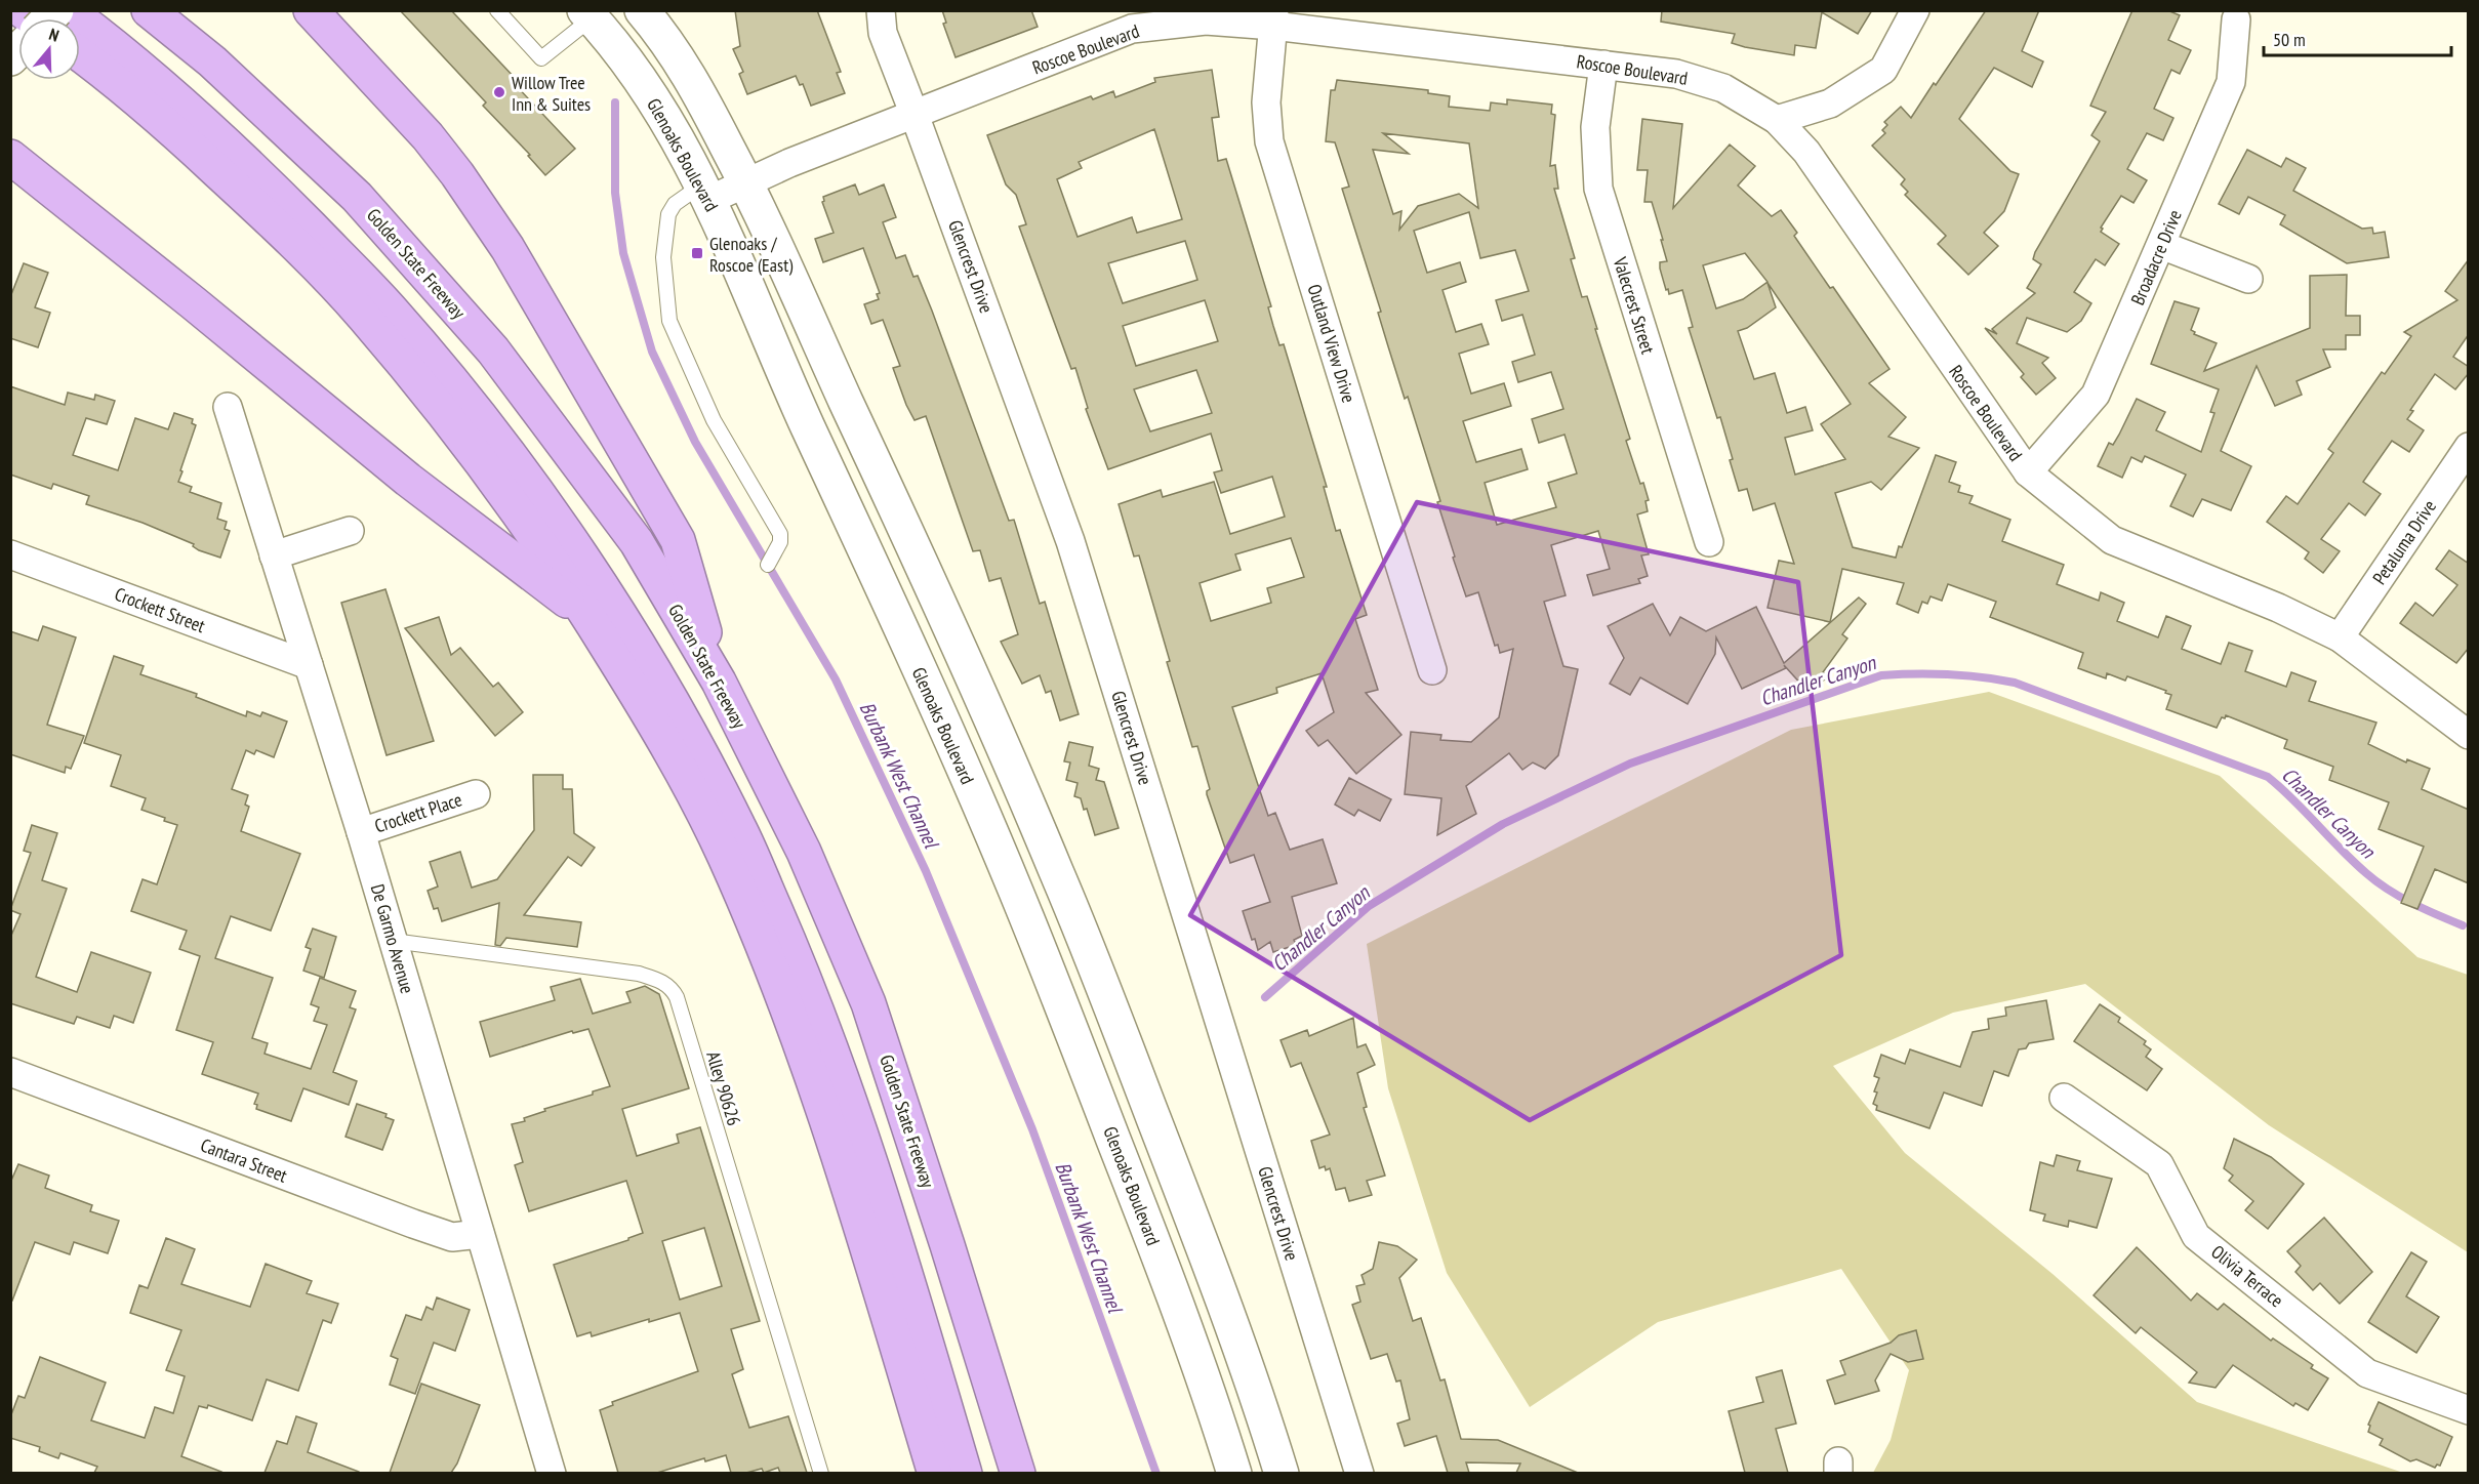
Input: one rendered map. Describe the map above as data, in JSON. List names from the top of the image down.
{
  "streets": {
    "highway": ["Golden State Freeway"],
    "main road": ["Glenoaks Boulevard"],
    "street": [
      "Roscoe Boulevard",
      "Broadacre Drive",
      "Glencrest Drive",
      "Valecrest Street",
      "Outland View Drive",
      "Petaluma Drive",
      "Crockett Street",
      "Crockett Place",
      "De Garmo Avenue",
      "Cantara Street",
      "Olivia Terrace"
    ],
    "lane": ["Alley 90626"]
  },
  "crossings": [
    ["Roscoe Boulevard", "Glenoaks Boulevard"],
    ["Roscoe Boulevard", "Broadacre Drive"],
    ["Roscoe Boulevard", "Glencrest Drive"],
    ["Roscoe Boulevard", "Valecrest Street"],
    ["Roscoe Boulevard", "Outland View Drive"],
    ["Roscoe Boulevard", "Petaluma Drive"],
    ["Crockett Street", "De Garmo Avenue"],
    ["Crockett Place", "De Garmo Avenue"],
    ["De Garmo Avenue", "Alley 90626"],
    ["De Garmo Avenue", "Cantara Street"]
  ],
  "water": ["Chandler Canyon", "Burbank West Channel"],
  "places": {
    "other": ["Willow Tree Inn & Suites"],
    "transit": ["Glenoaks / Roscoe (East)"]
  },
  "scale_bar": "50 m",
  "north": "top"
}
